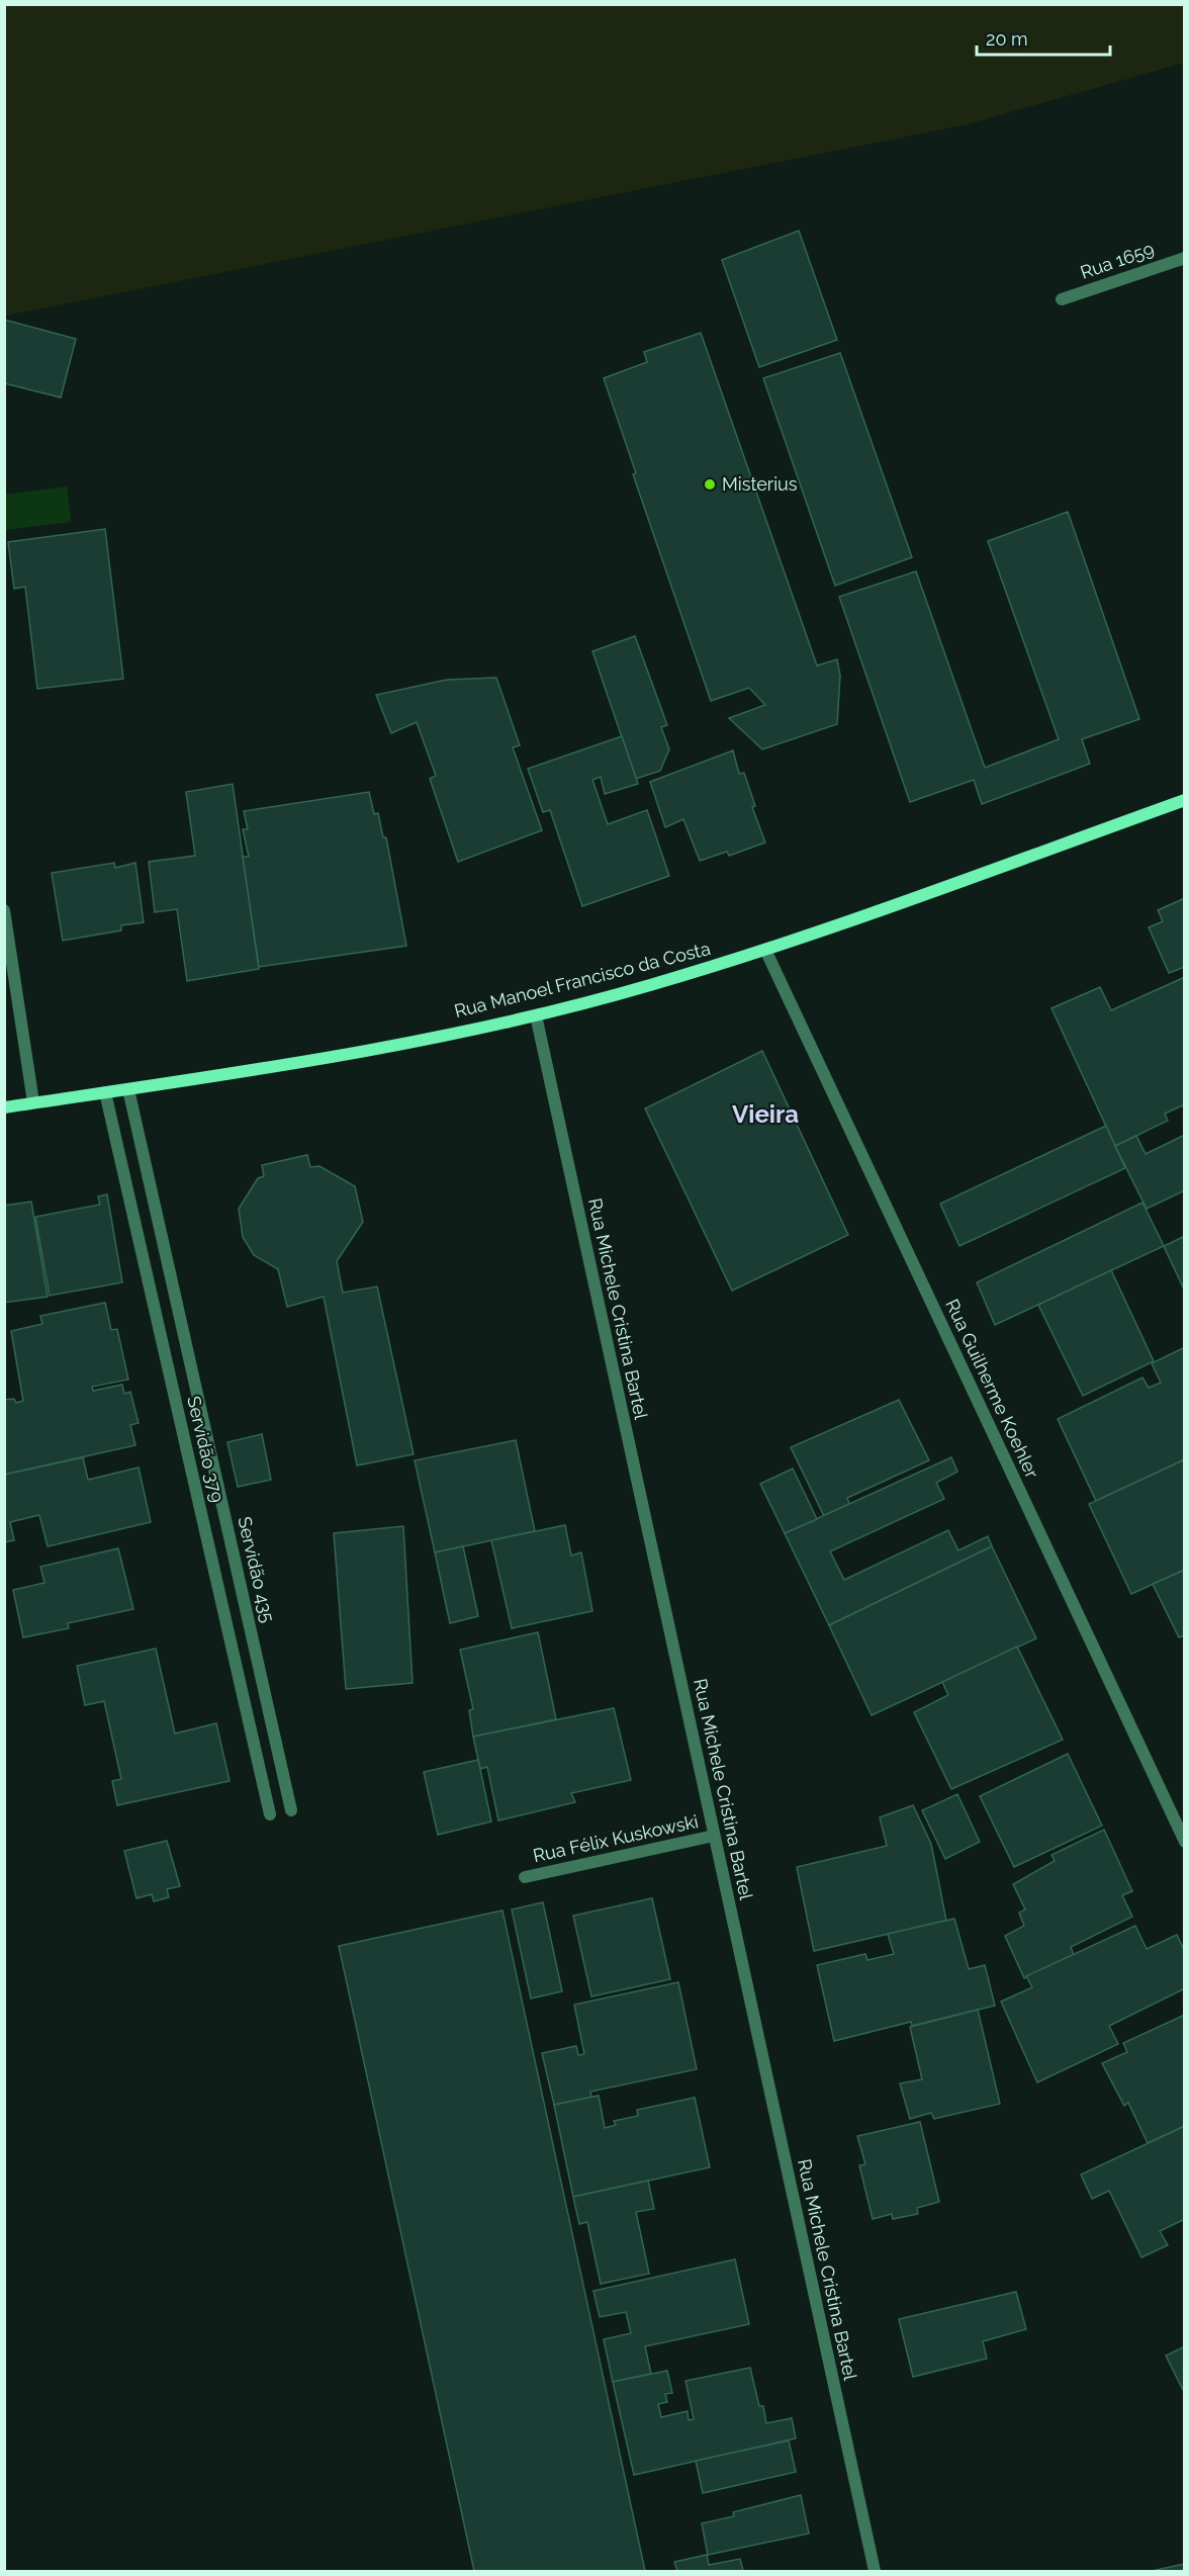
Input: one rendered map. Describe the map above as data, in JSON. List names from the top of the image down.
{
  "streets": {
    "main road": ["Rua Manoel Francisco da Costa"],
    "street": [
      "Rua 1659",
      "Rua Michele Cristina Bartel",
      "Rua Guilherme Koehler",
      "Servidão 379",
      "Servidão 435",
      "Rua Félix Kuskowski"
    ]
  },
  "crossings": [
    ["Rua Manoel Francisco da Costa", "Rua Michele Cristina Bartel"],
    ["Rua Manoel Francisco da Costa", "Rua Guilherme Koehler"],
    ["Rua Manoel Francisco da Costa", "Servidão 379"],
    ["Rua Manoel Francisco da Costa", "Servidão 435"],
    ["Rua Michele Cristina Bartel", "Rua Félix Kuskowski"]
  ],
  "districts": ["Vieira"],
  "places": ["Misterius"],
  "scale_bar": "20 m"
}
